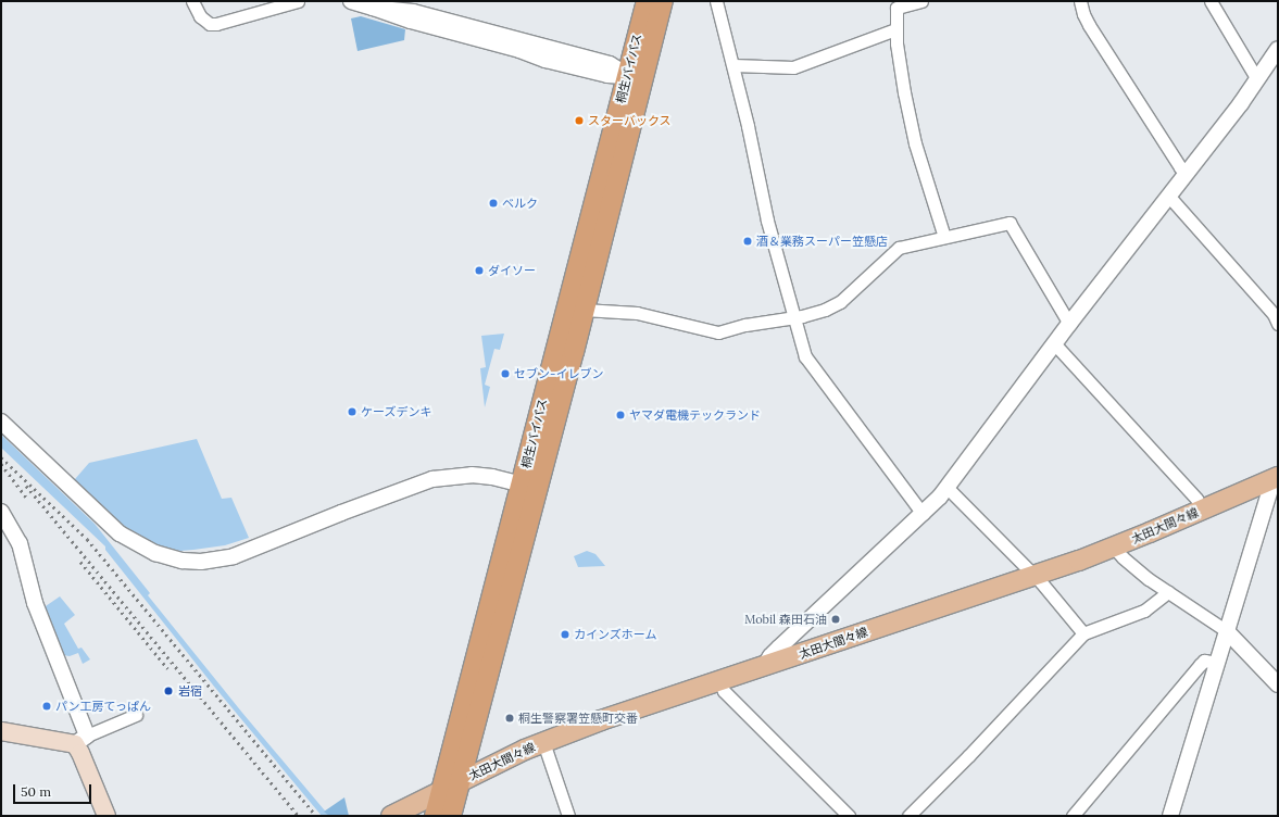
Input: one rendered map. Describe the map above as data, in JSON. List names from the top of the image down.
{
  "streets": {
    "highway": ["桐生バイパス"],
    "main road": ["太田大間々線"]
  },
  "crossings": [
    ["桐生バイパス", "太田大間々線"]
  ],
  "places": [
    "スターバックス",
    "ベルク",
    "酒＆業務スーパー笠懸店",
    "ダイソー",
    "セブン-イレブン",
    "ケーズデンキ",
    "ヤマダ電機テックランド",
    "Mobil 森田石油",
    "カインズホーム",
    "岩宿",
    "パン工房てっぱん",
    "桐生警察署笠懸町交番"
  ],
  "scale_bar": "50 m"
}
